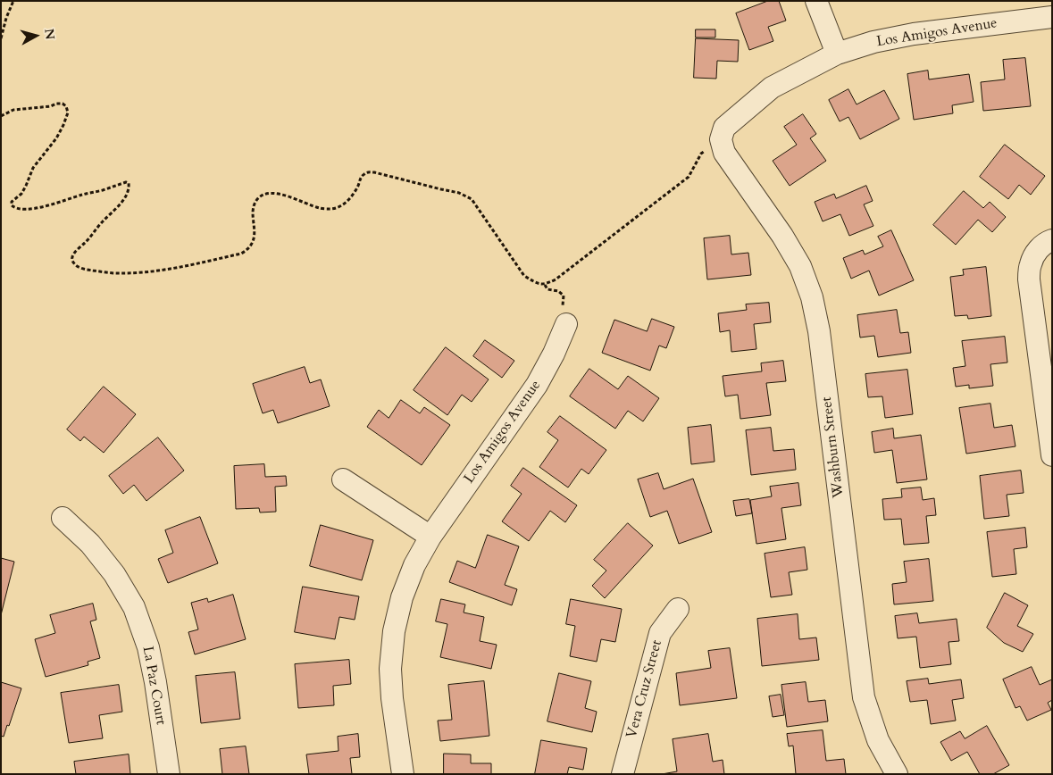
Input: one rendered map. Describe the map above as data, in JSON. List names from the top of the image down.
{
  "streets": {
    "street": [
      "Los Amigos Avenue",
      "Washburn Street",
      "La Paz Court",
      "Vera Cruz Street"
    ]
  },
  "crossings": [
    ["Los Amigos Avenue", "Washburn Street"]
  ],
  "north": "right"
}
